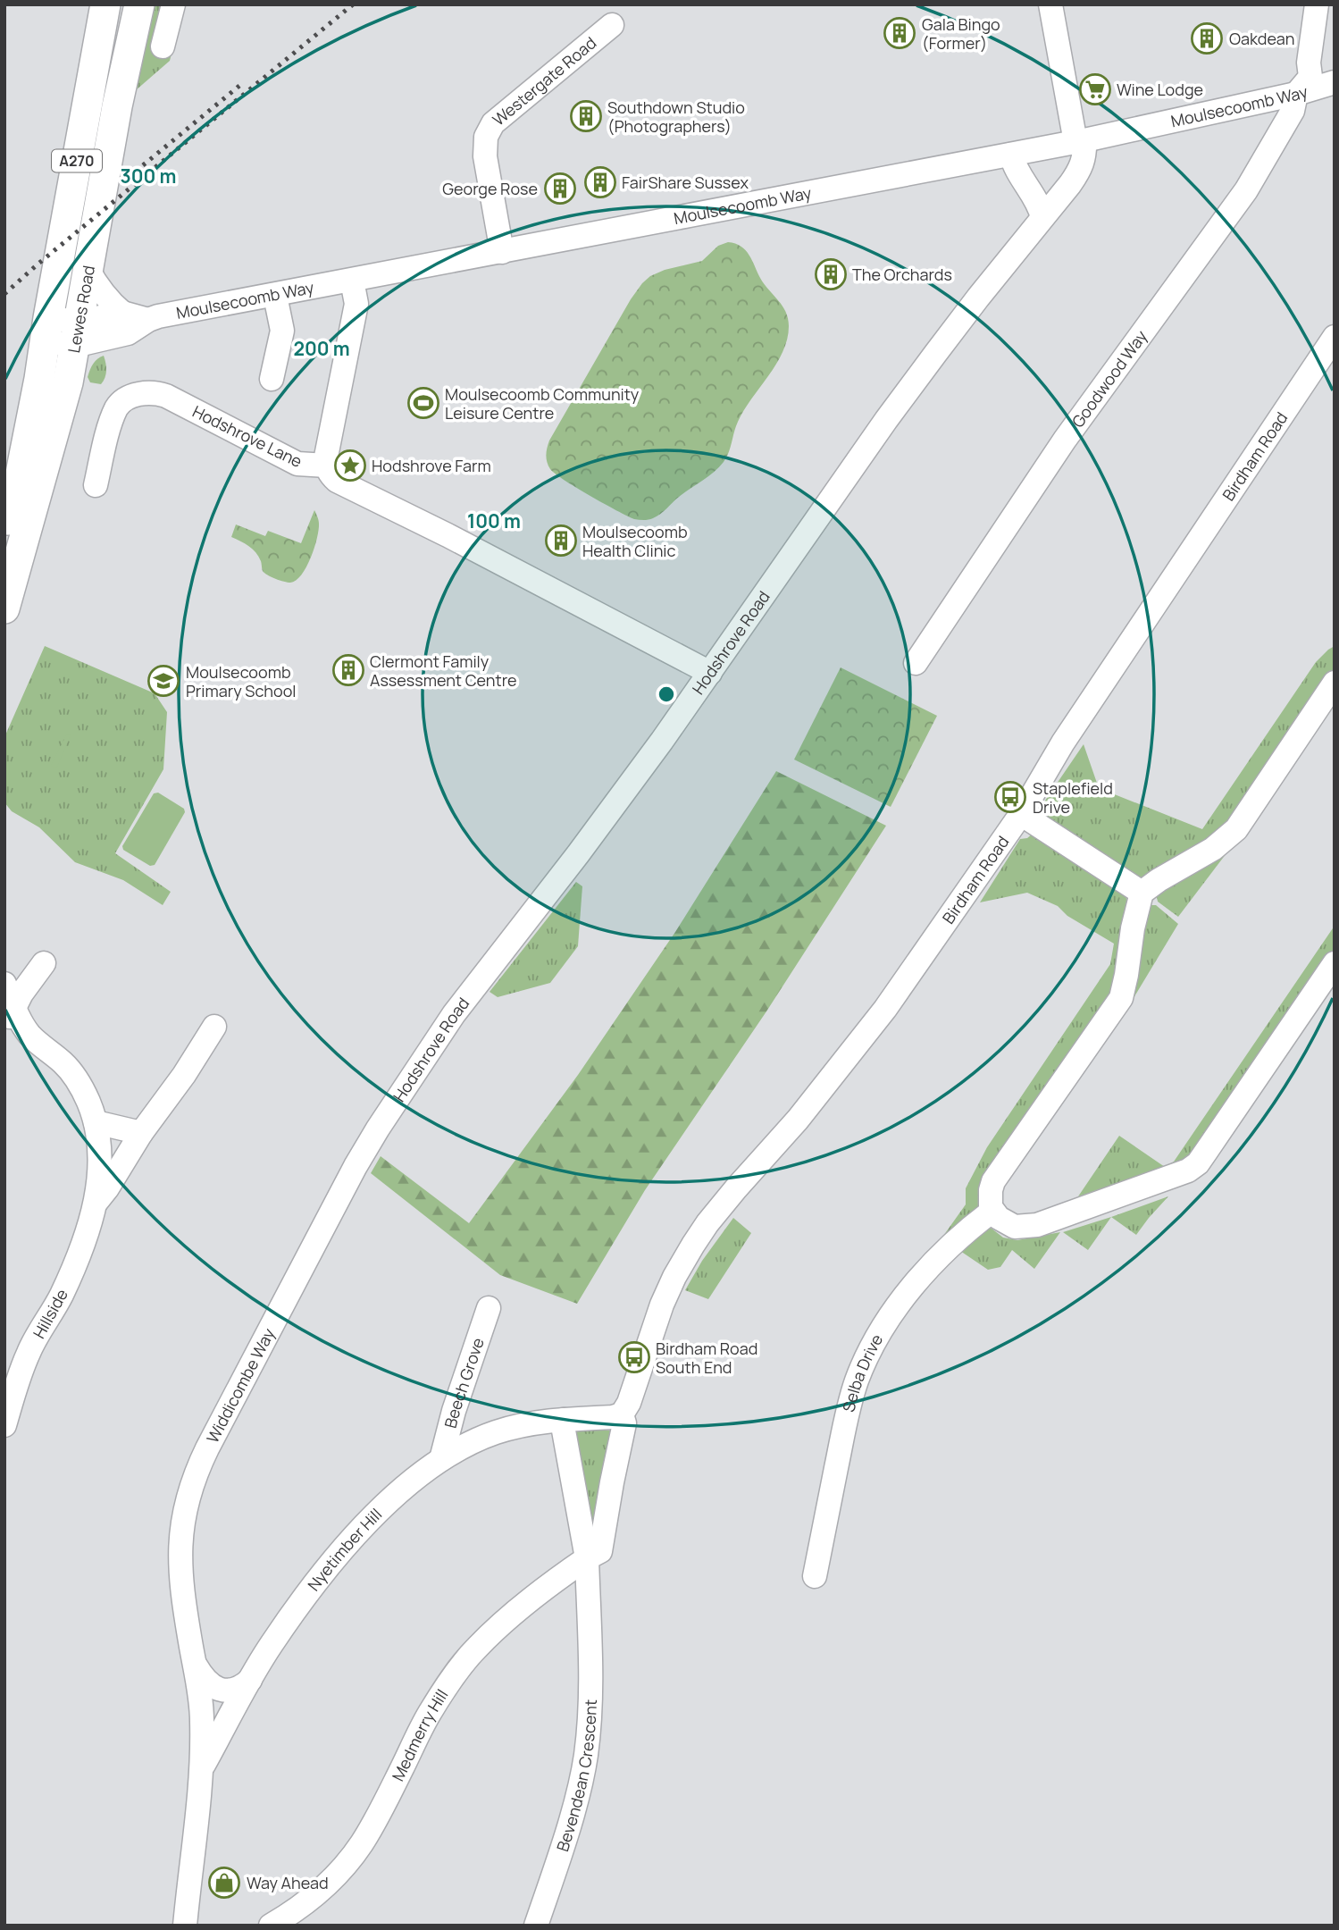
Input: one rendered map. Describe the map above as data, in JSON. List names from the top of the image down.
{
  "streets": {
    "main road": ["A270", "Lewes Road"],
    "street": [
      "Westergate Road",
      "Moulsecoomb Way",
      "Goodwood Way",
      "Hodshrove Lane",
      "Birdham Road",
      "Hodshrove Road",
      "Hillside",
      "Selba Drive",
      "Beech Grove",
      "Widdicombe Way",
      "Nyetimber Hill",
      "Medmerry Hill",
      "Bevendean Crescent"
    ]
  },
  "crossings": [
    ["Westergate Road", "Moulsecoomb Way"],
    ["Moulsecoomb Way", "Lewes Road"],
    ["Moulsecoomb Way", "Goodwood Way"],
    ["Moulsecoomb Way", "Hodshrove Road"],
    ["Birdham Road", "Nyetimber Hill"],
    ["Hodshrove Road", "Widdicombe Way"],
    ["Beech Grove", "Nyetimber Hill"],
    ["Widdicombe Way", "Nyetimber Hill"],
    ["Medmerry Hill", "Bevendean Crescent"]
  ],
  "places": {
    "building": [
      "Gala Bingo (Former)",
      "Oakdean",
      "Southdown Studio (Photographers)",
      "FairShare Sussex",
      "George Rose",
      "The Orchards",
      "Moulsecoomb Health Clinic",
      "Clermont Family Assessment Centre"
    ],
    "supermarket": ["Wine Lodge"],
    "sports": ["Moulsecoomb Community Leisure Centre"],
    "place": ["Hodshrove Farm"],
    "school or university": ["Moulsecoomb Primary School"],
    "bus stop": ["Staplefield Drive", "Birdham Road South End"],
    "shop": ["Way Ahead"]
  },
  "rings": ["300 m", "200 m", "100 m"]
}
